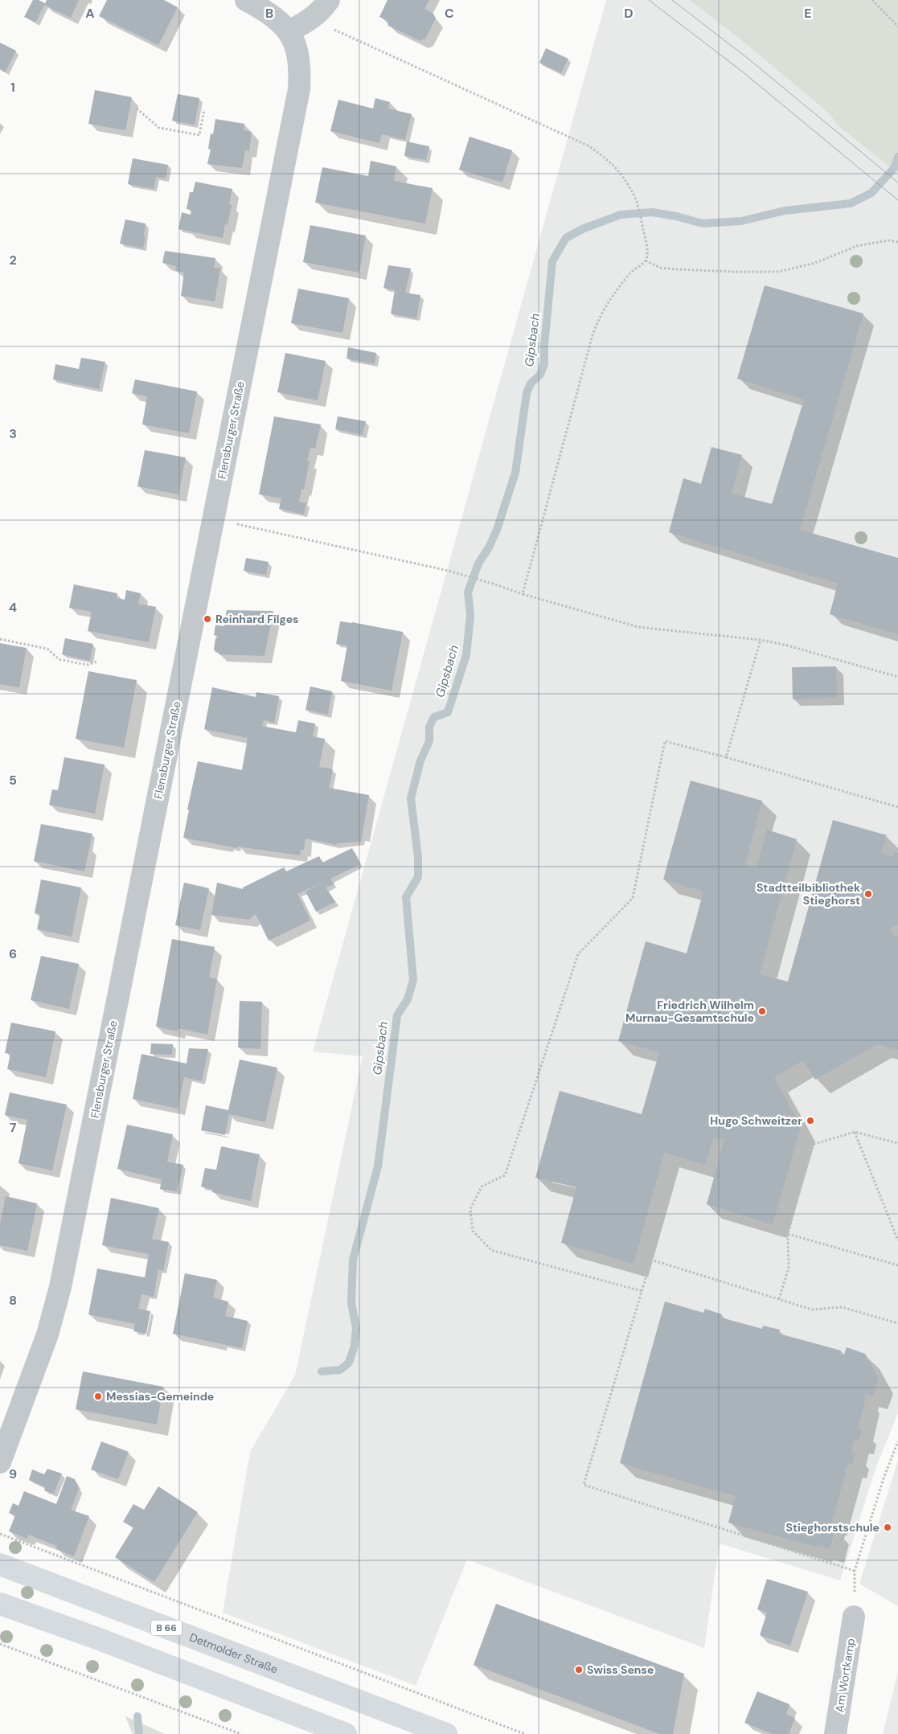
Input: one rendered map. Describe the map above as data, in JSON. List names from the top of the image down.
{
  "streets": {
    "main road": ["B 66", "Detmolder Straße"],
    "street": ["Flensburger Straße", "Am Wortkamp"]
  },
  "water": ["Gipsbach"],
  "places": [
    "Reinhard Filges",
    "Stadtteilbibliothek Stieghorst",
    "Friedrich Wilhelm Murnau-Gesamtschule",
    "Hugo Schweitzer",
    "Messias-Gemeinde",
    "Stieghorstschule",
    "Swiss Sense"
  ],
  "grid": {
    "columns": [
      "A",
      "B",
      "C",
      "D",
      "E"
    ],
    "rows": [
      "1",
      "2",
      "3",
      "4",
      "5",
      "6",
      "7",
      "8",
      "9"
    ]
  }
}
